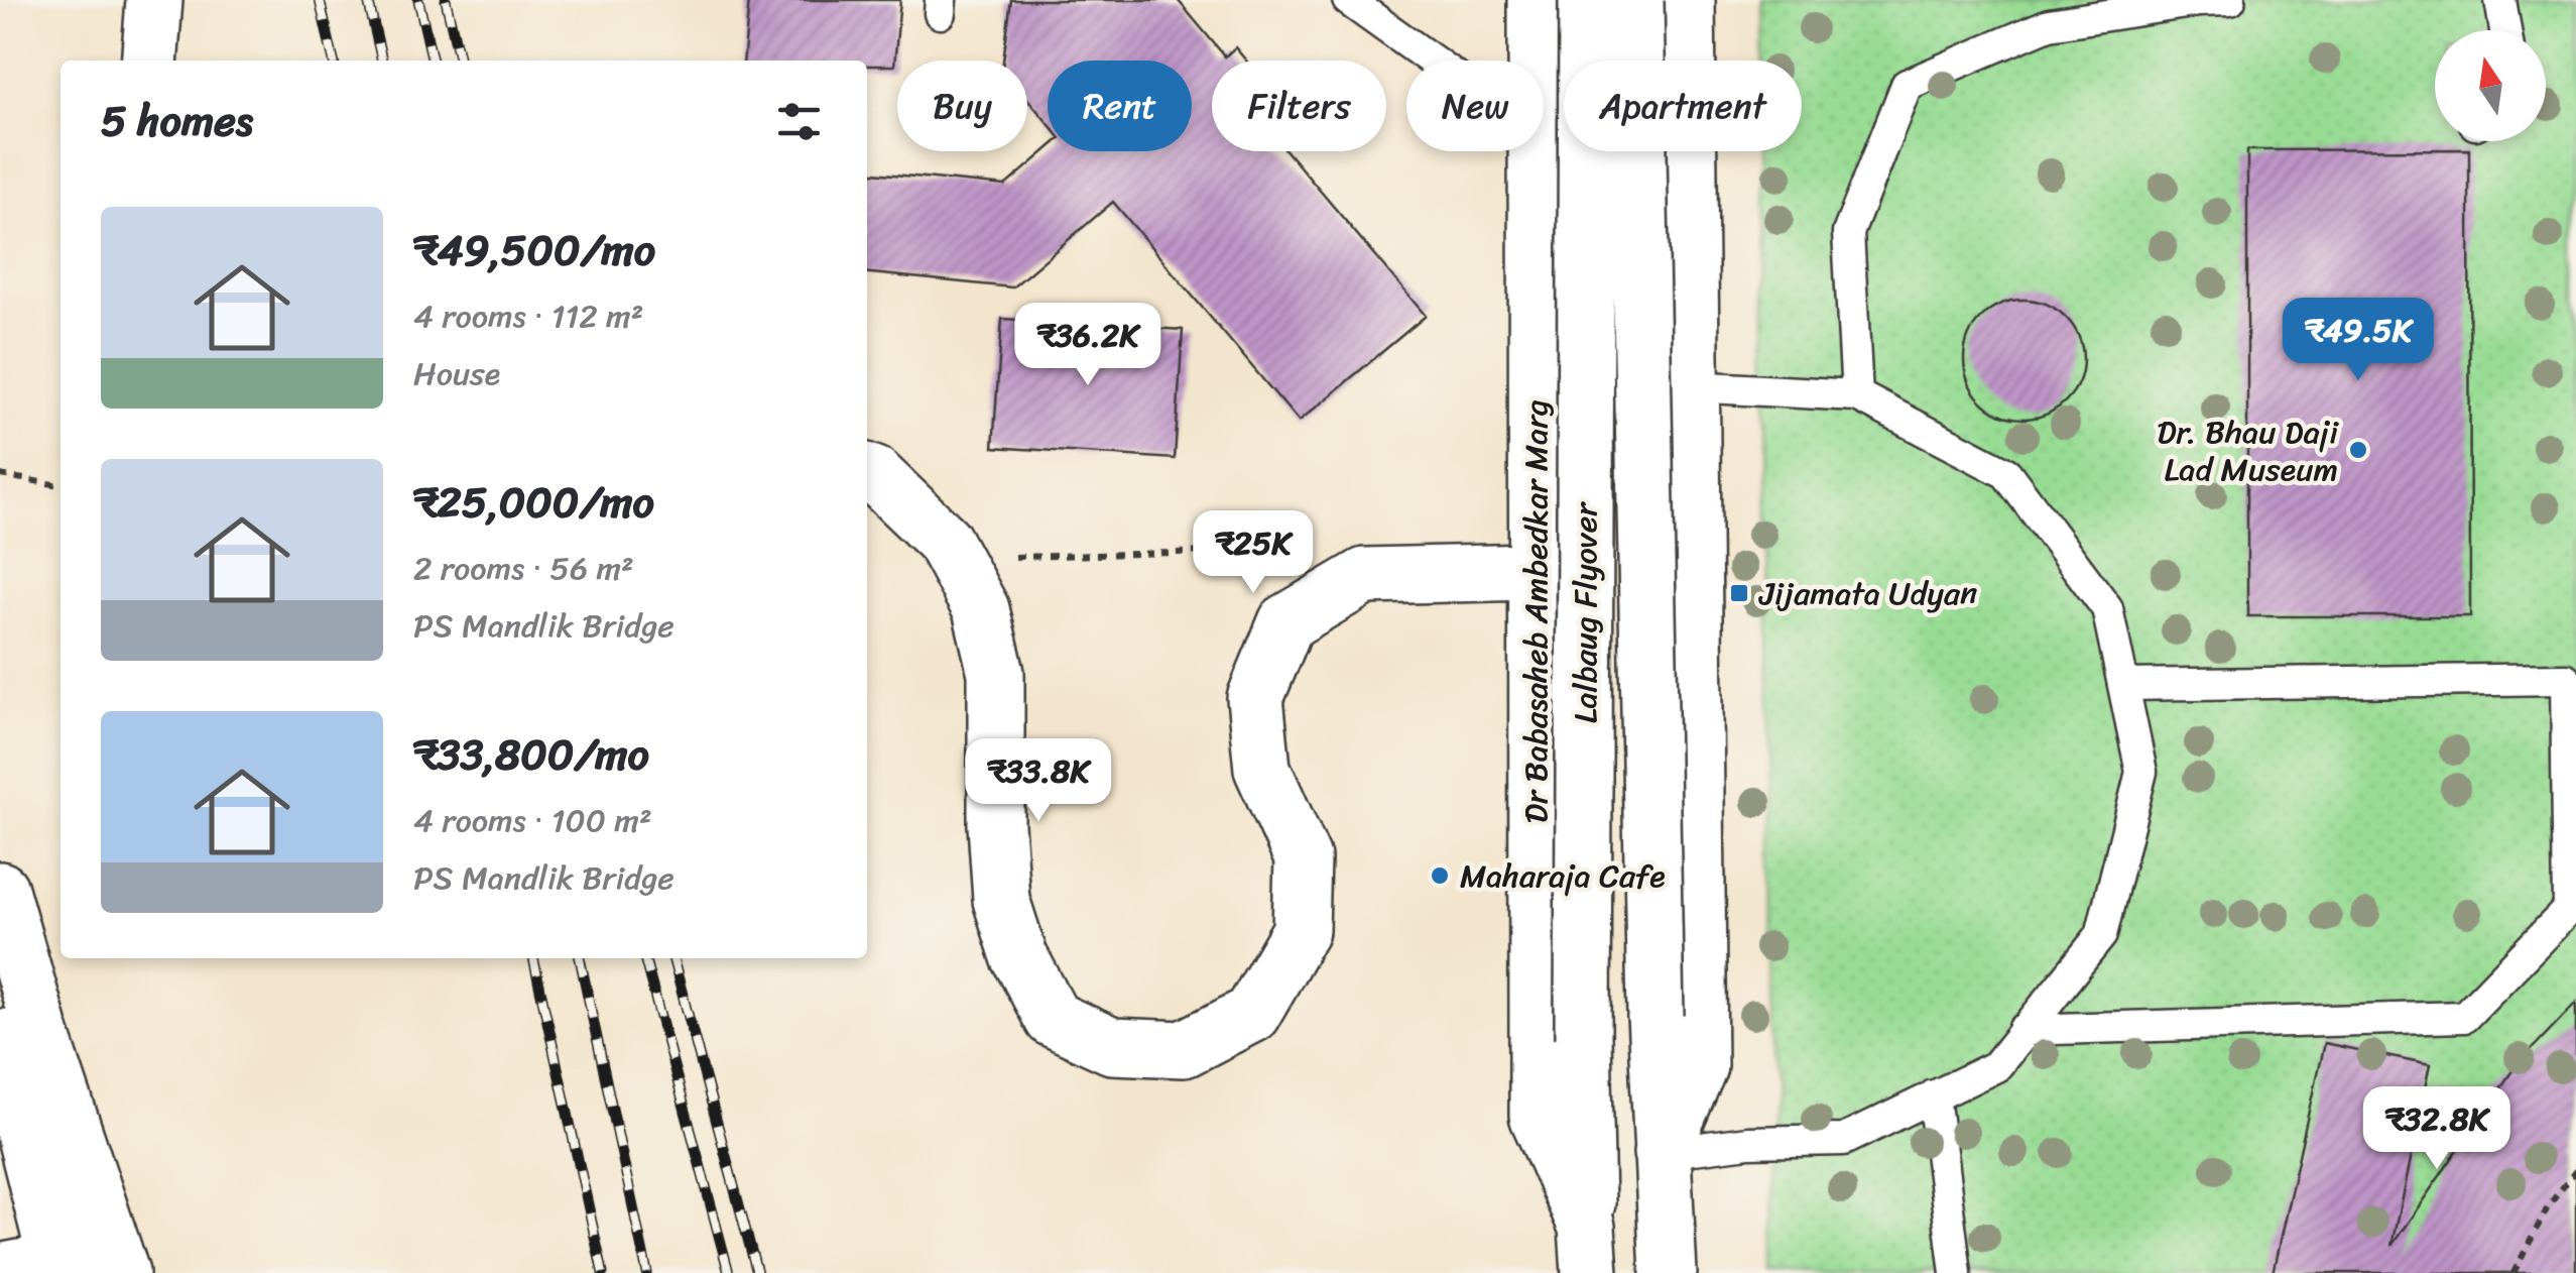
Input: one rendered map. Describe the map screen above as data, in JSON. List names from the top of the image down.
{
  "streets": {
    "main road": ["Dr Babasaheb Ambedkar Marg", "Lalbaug Flyover"]
  },
  "crossings": [
    ["Dr Babasaheb Ambedkar Marg", "Lalbaug Flyover"]
  ],
  "places": {
    "other": ["Dr. Bhau Daji Lad Museum", "Maharaja Cafe"],
    "transit": ["Jijamata Udyan"]
  },
  "north": "top",
  "page": {
    "chip": [
      "Buy",
      "Rent",
      "Filters",
      "New",
      "Apartment"
    ],
    "heading": "5 homes",
    "list": [
      {
        "name": "₹49,500/mo",
        "note": "4 rooms · 112 m² · House"
      },
      {
        "name": "₹25,000/mo",
        "note": "2 rooms · 56 m² · PS Mandlik Bridge"
      },
      {
        "name": "₹33,800/mo",
        "note": "4 rooms · 100 m² · PS Mandlik Bridge"
      }
    ],
    "price": [
      "₹49.5K",
      "₹36.2K",
      "₹25K",
      "₹33.8K",
      "₹32.8K"
    ]
  }
}
